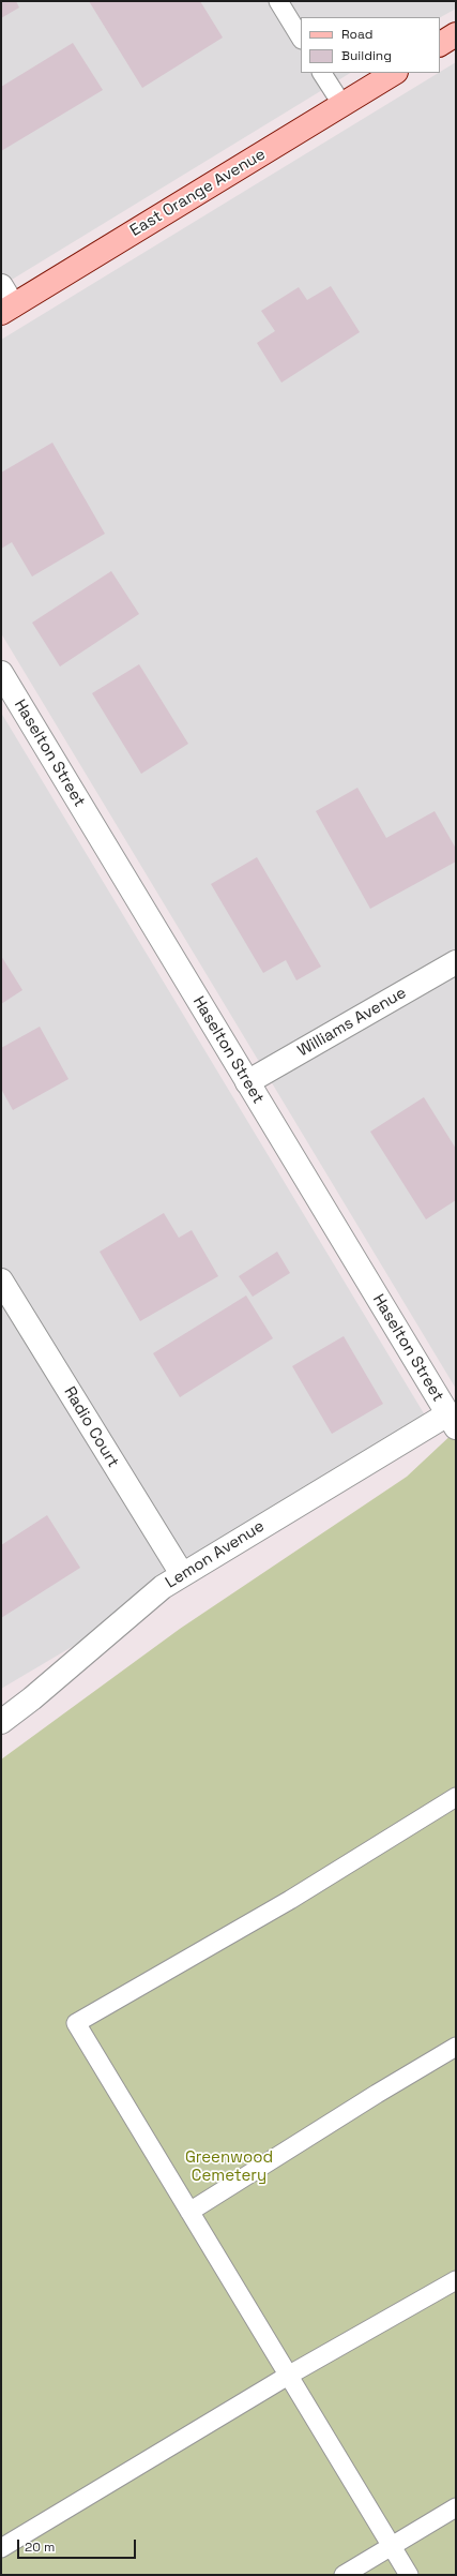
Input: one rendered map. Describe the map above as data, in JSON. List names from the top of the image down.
{
  "streets": {
    "main road": ["East Orange Avenue"],
    "street": [
      "Haselton Street",
      "Williams Avenue",
      "Radio Court",
      "Lemon Avenue"
    ]
  },
  "crossings": [
    ["Haselton Street", "Williams Avenue"],
    ["Haselton Street", "Lemon Avenue"],
    ["Radio Court", "Lemon Avenue"]
  ],
  "parks": ["Greenwood Cemetery"],
  "legend": ["Road", "Building"],
  "scale_bar": "20 m"
}
